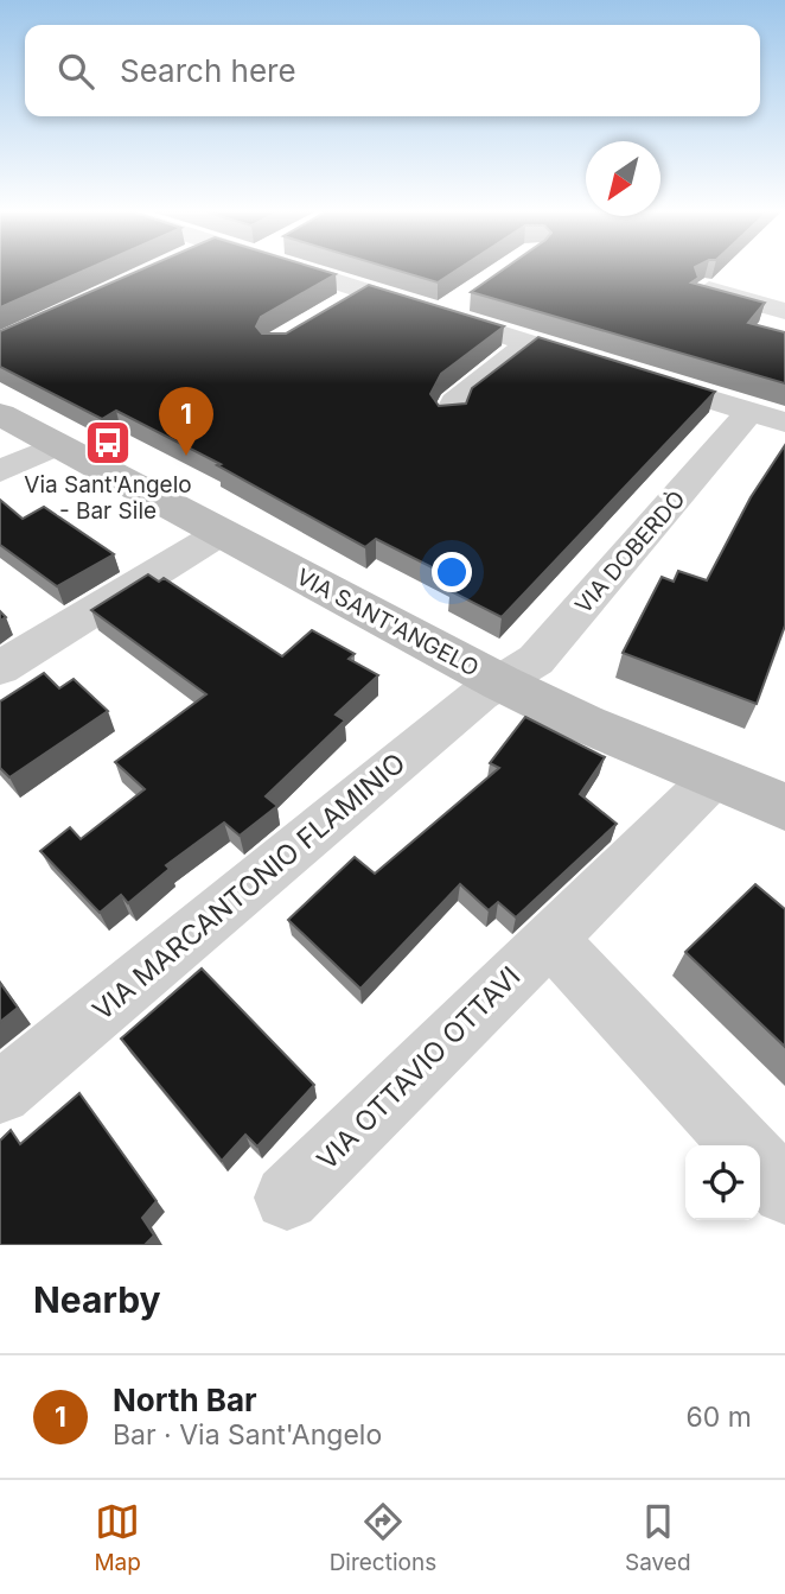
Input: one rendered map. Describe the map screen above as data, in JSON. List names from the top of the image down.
{
  "streets": {
    "street": [
      "VIA DOBERDÒ",
      "VIA SANT'ANGELO",
      "VIA MARCANTONIO FLAMINIO",
      "VIA OTTAVIO OTTAVI"
    ]
  },
  "crossings": [
    ["VIA DOBERDÒ", "VIA SANT'ANGELO"],
    ["VIA DOBERDÒ", "VIA MARCANTONIO FLAMINIO"],
    ["VIA SANT'ANGELO", "VIA MARCANTONIO FLAMINIO"],
    ["VIA SANT'ANGELO", "VIA OTTAVIO OTTAVI"]
  ],
  "places": {
    "bus stop": ["Via Sant'Angelo - Bar Sile"]
  },
  "north": "bottom left",
  "page": {
    "search": "Search here",
    "pins": "1",
    "heading": "Nearby",
    "list": [
      {
        "mark": "1",
        "name": "North Bar",
        "note": "Bar · Via Sant'Angelo",
        "value": "60 m"
      }
    ],
    "nav": ["Map", "Directions", "Saved"]
  }
}
